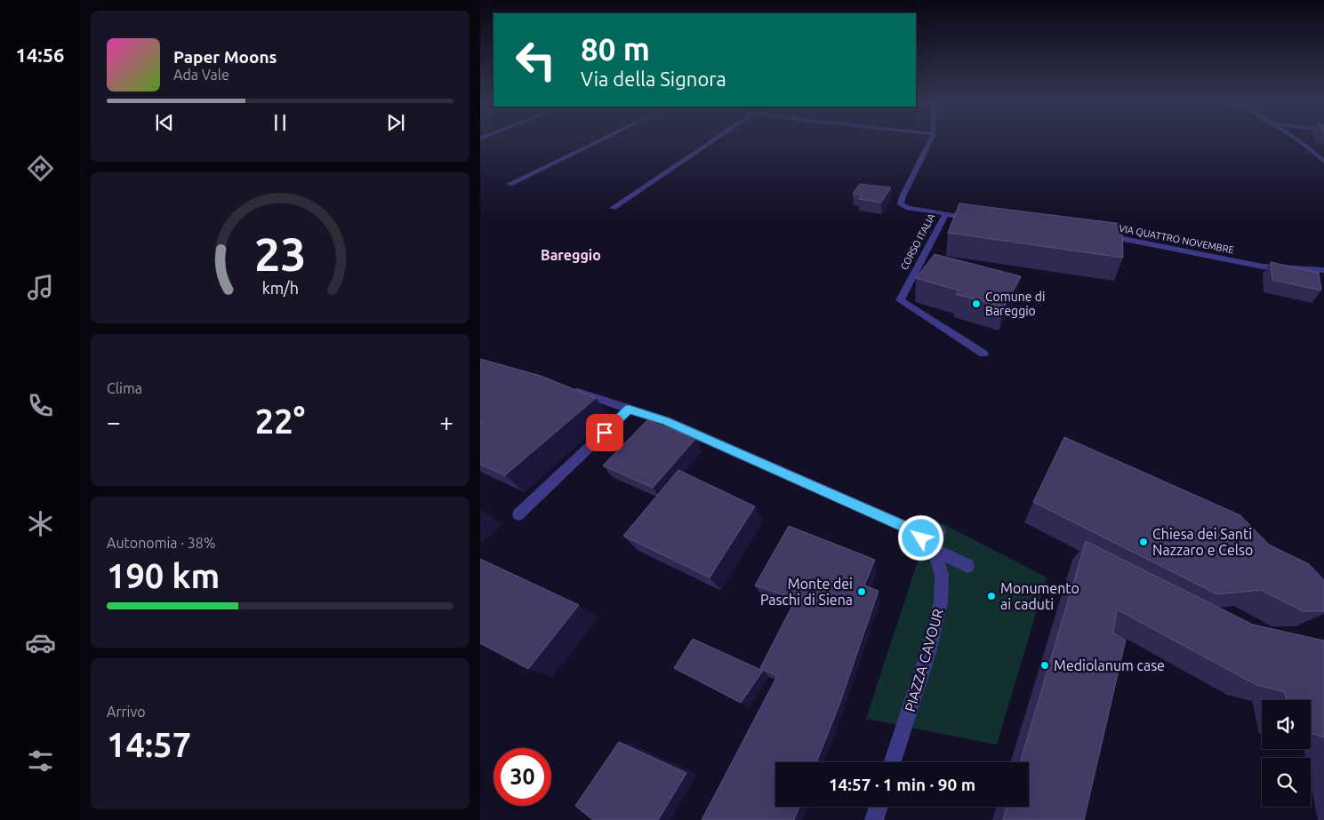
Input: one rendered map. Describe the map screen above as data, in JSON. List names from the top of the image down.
{
  "streets": {
    "street": ["VIA QUATTRO NOVEMBRE", "CORSO ITALIA", "PIAZZA CAVOUR"]
  },
  "districts": ["Bareggio"],
  "places": [
    "Comune di Bareggio",
    "Chiesa dei Santi Nazzaro e Celso",
    "Monte dei Paschi di Siena",
    "Monumento ai caduti",
    "Mediolanum case"
  ],
  "page": {
    "tabs": "14:56",
    "turn": ["80 m", "Via della Signora"],
    "song": ["Paper Moons", "Ada Vale"],
    "tile": [
      "Clima",
      ["Autonomia · 38%", "190 km"],
      ["Arrivo", "14:57"]
    ],
    "heat": ["−", "22°", "+"],
    "limit": "30",
    "trip": "14:57 · 1 min · 90 m",
    "gauge": ["23", "km/h"]
  }
}
